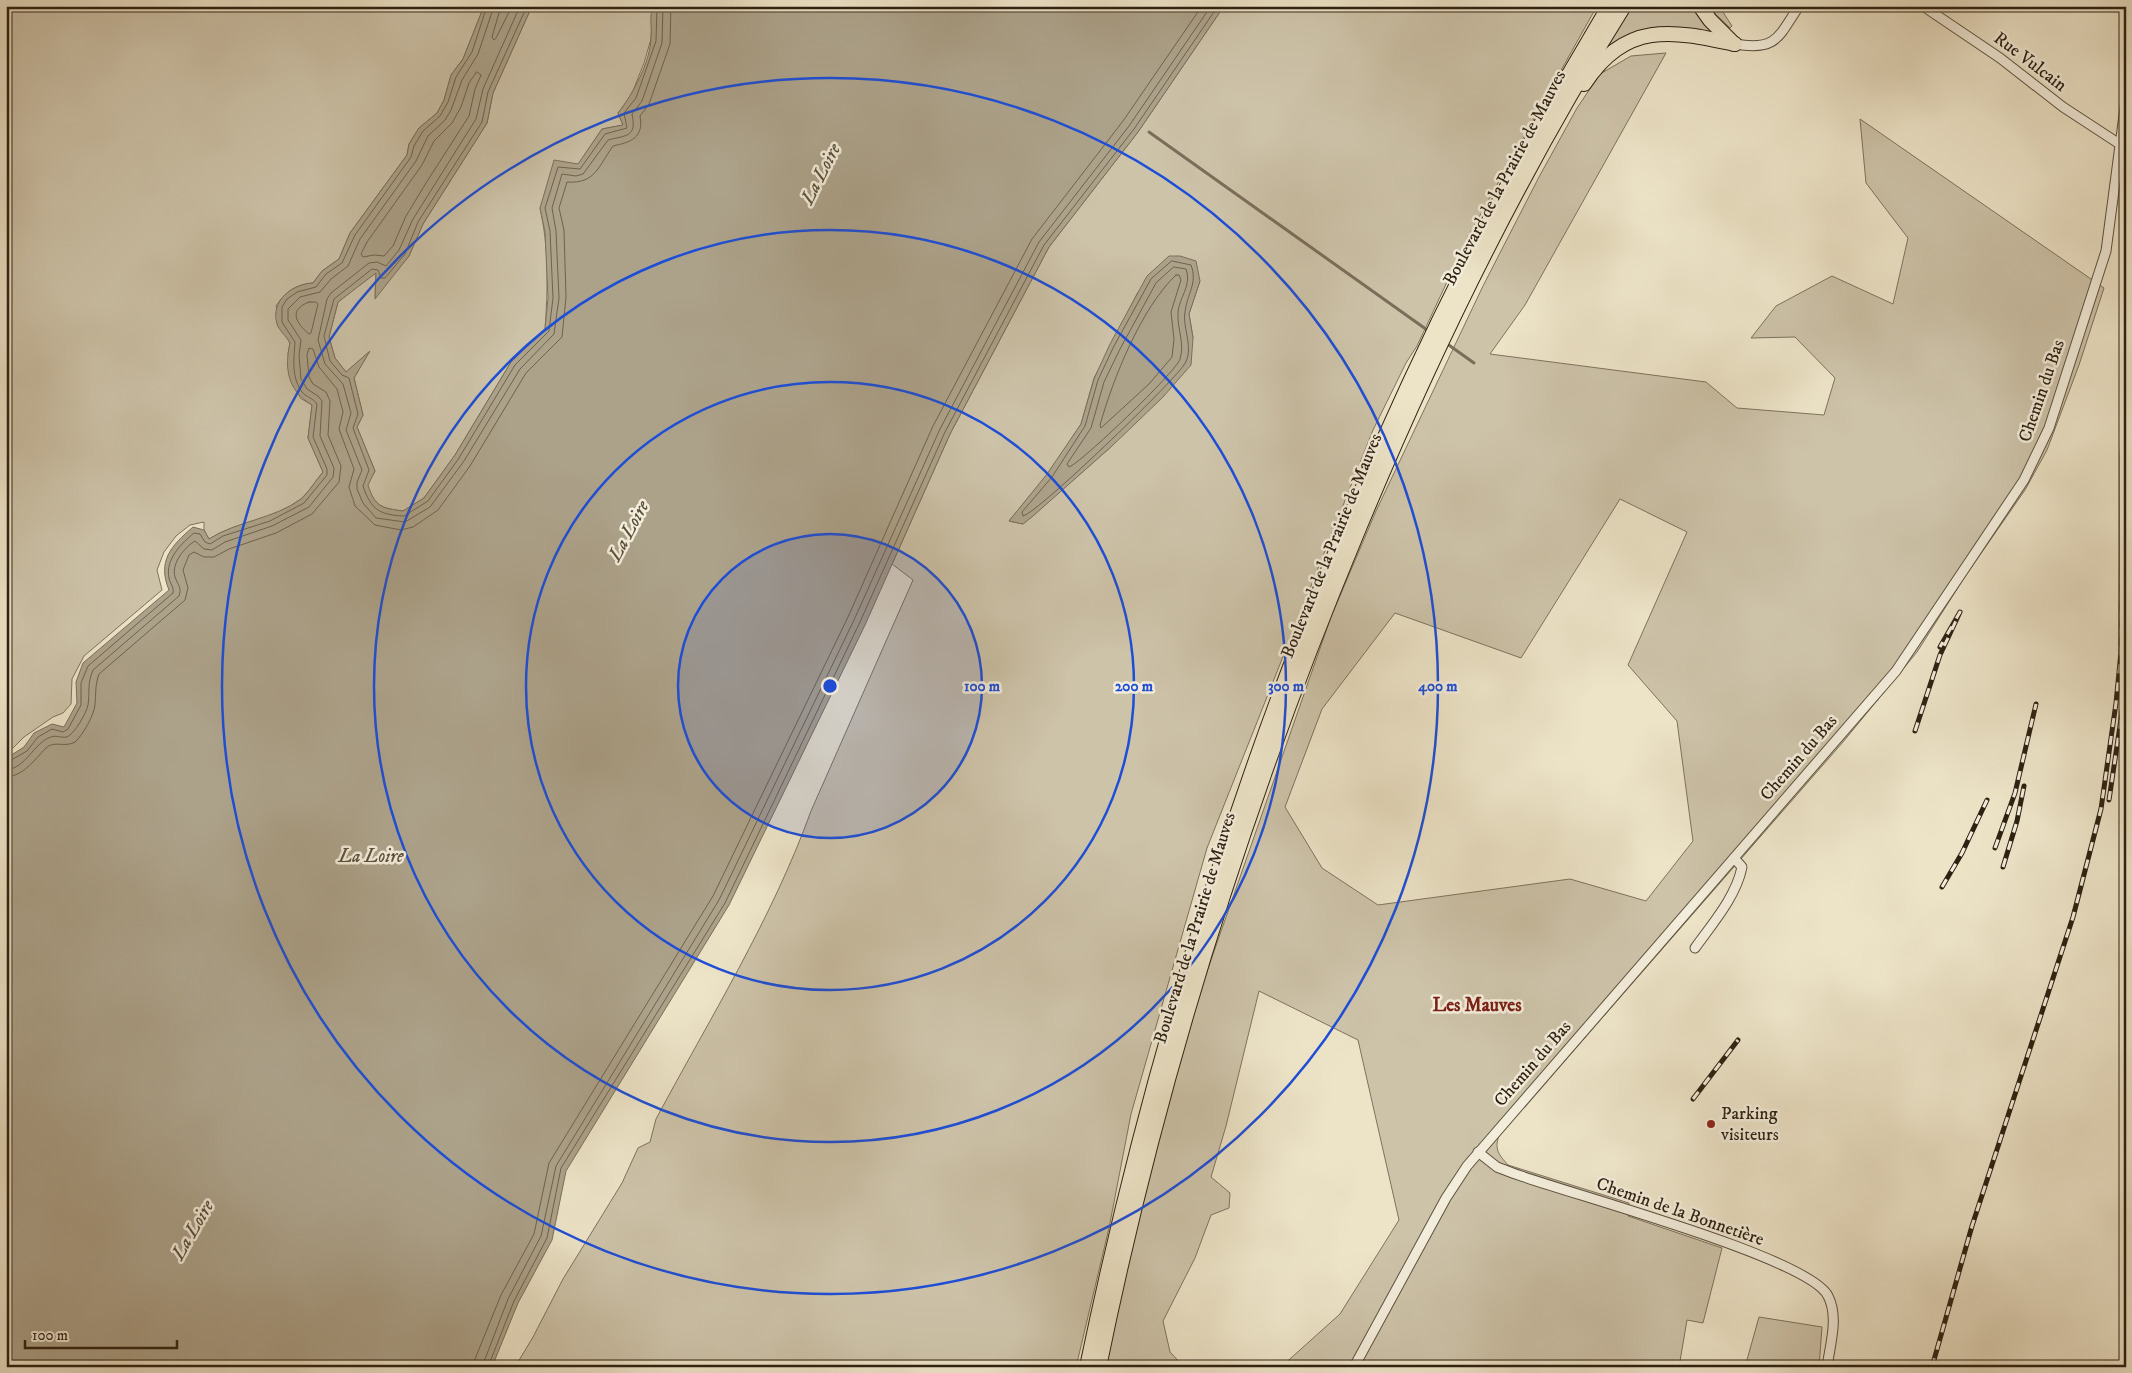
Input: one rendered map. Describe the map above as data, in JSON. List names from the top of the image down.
{
  "streets": {
    "main road": ["Boulevard de la Prairie de Mauves"],
    "street": ["Rue Vulcain", "Chemin du Bas", "Chemin de la Bonnetière"]
  },
  "crossings": [
    ["Rue Vulcain", "Chemin du Bas"],
    ["Chemin du Bas", "Chemin de la Bonnetière"]
  ],
  "districts": ["Les Mauves"],
  "water": ["La Loire"],
  "places": ["Parking visiteurs"],
  "scale_bar": "100 m",
  "rings": [
    "100 m",
    "200 m",
    "300 m",
    "400 m"
  ]
}
